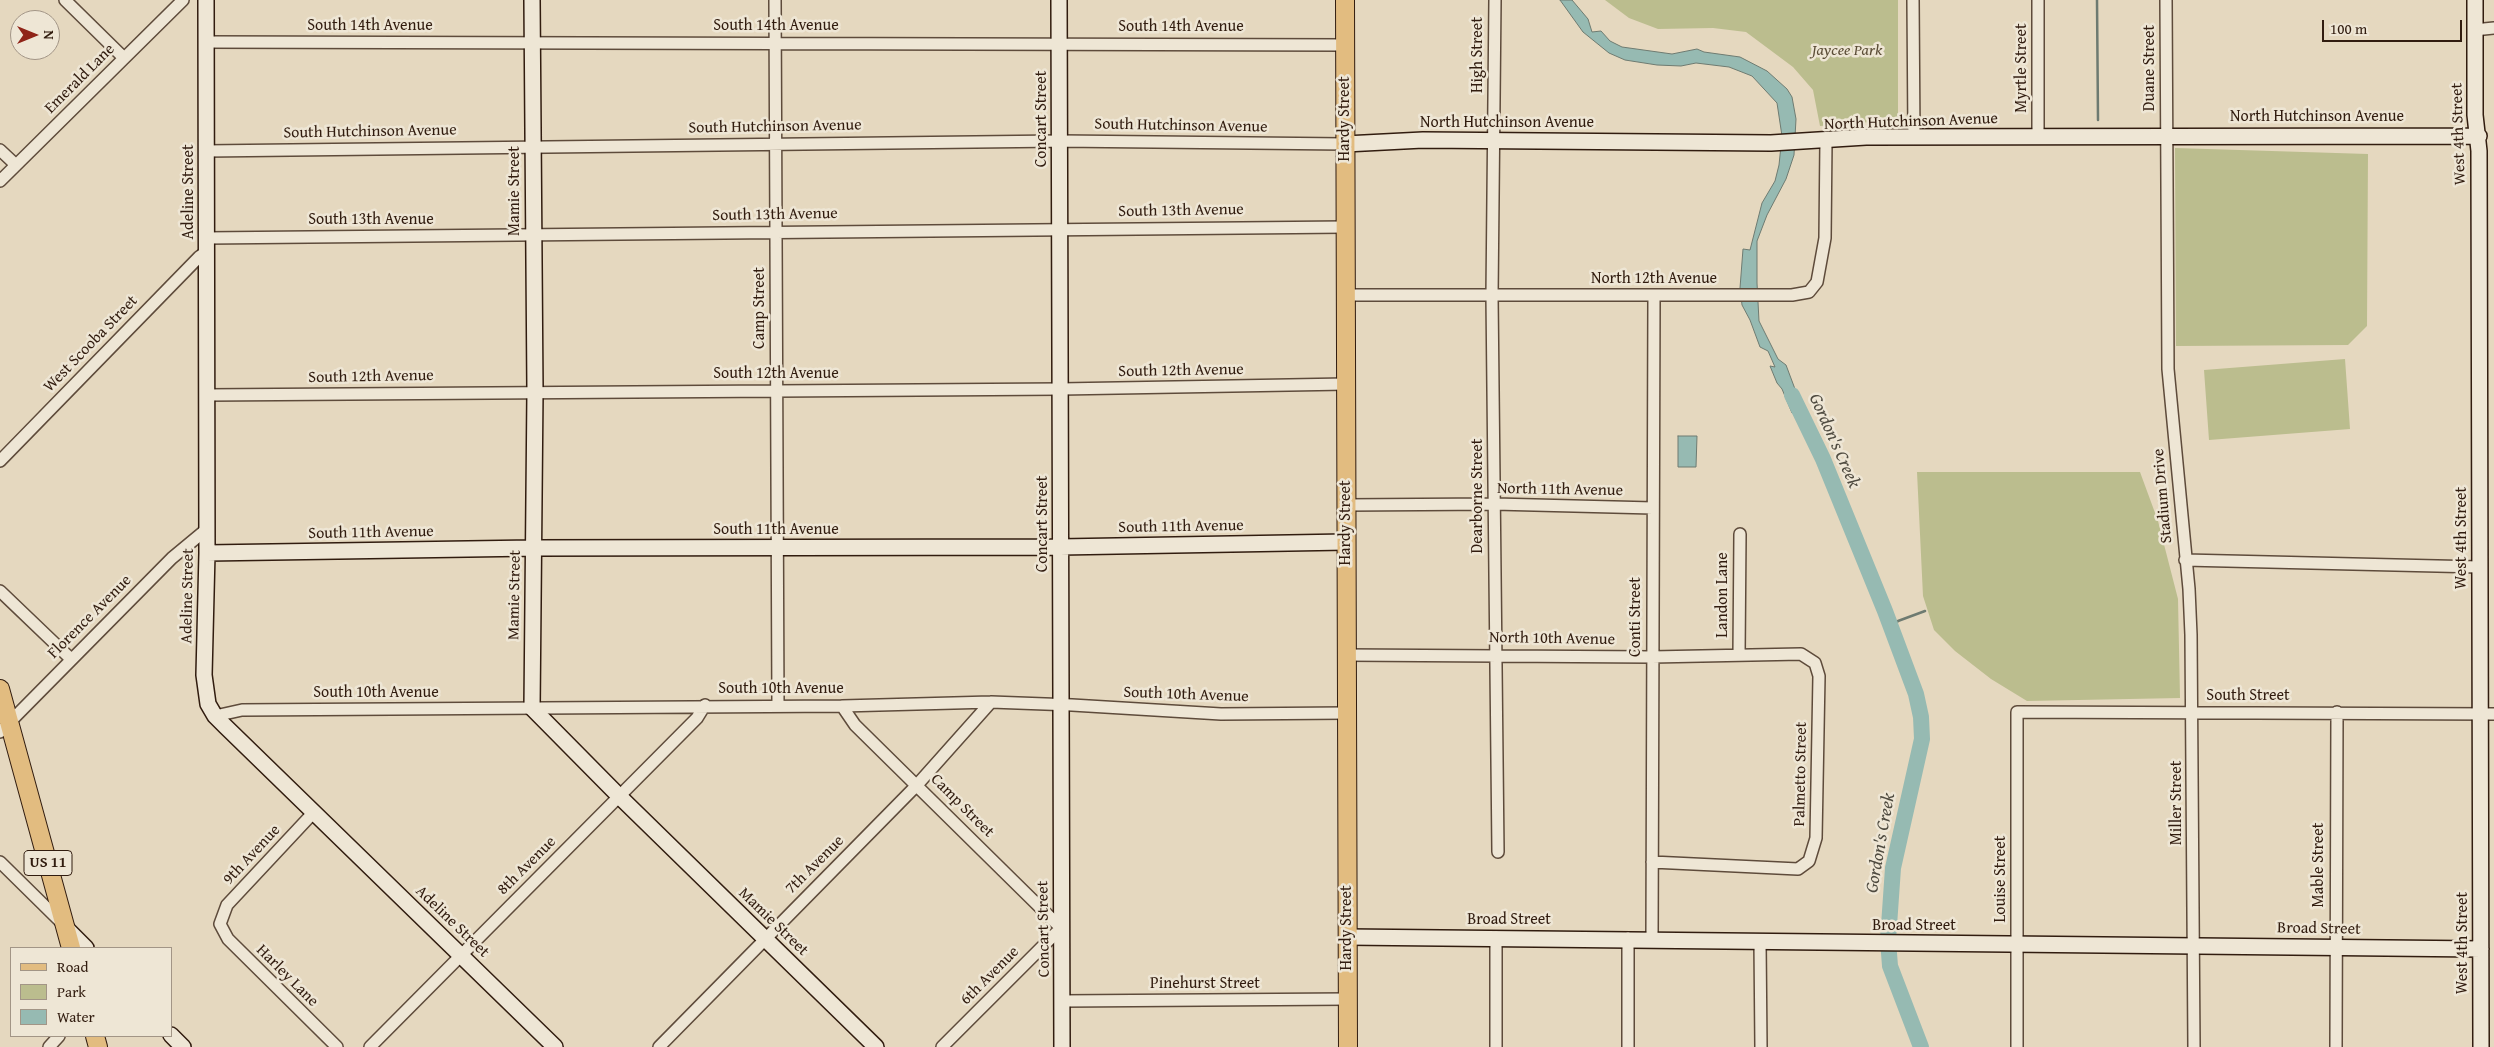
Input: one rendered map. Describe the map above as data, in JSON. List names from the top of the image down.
{
  "streets": {
    "main road": ["Hardy Street", "US 11"],
    "street": [
      "South 14th Avenue",
      "High Street",
      "Myrtle Street",
      "Duane Street",
      "Emerald Lane",
      "North Hutchinson Avenue",
      "Concart Street",
      "South Hutchinson Avenue",
      "West 4th Street",
      "Mamie Street",
      "Adeline Street",
      "South 13th Avenue",
      "North 12th Avenue",
      "Camp Street",
      "West Scooba Street",
      "South 12th Avenue",
      "North 11th Avenue",
      "Dearborne Street",
      "Stadium Drive",
      "South 11th Avenue",
      "Landon Lane",
      "Florence Avenue",
      "Conti Street",
      "North 10th Avenue",
      "South 10th Avenue",
      "South Street",
      "Palmetto Street",
      "Miller Street",
      "9th Avenue",
      "7th Avenue",
      "Mable Street",
      "8th Avenue",
      "Louise Street",
      "Broad Street",
      "Harley Lane",
      "6th Avenue",
      "Pinehurst Street"
    ]
  },
  "crossings": [
    ["South 14th Avenue", "Concart Street"],
    ["South 14th Avenue", "Hardy Street"],
    ["South 14th Avenue", "Mamie Street"],
    ["South 14th Avenue", "Adeline Street"],
    ["South 14th Avenue", "Camp Street"],
    ["High Street", "North Hutchinson Avenue"],
    ["High Street", "Dearborne Street"],
    ["Myrtle Street", "North Hutchinson Avenue"],
    ["Duane Street", "North Hutchinson Avenue"],
    ["Duane Street", "Stadium Drive"],
    ["North Hutchinson Avenue", "Hardy Street"],
    ["North Hutchinson Avenue", "South Hutchinson Avenue"],
    ["North Hutchinson Avenue", "West 4th Street"],
    ["North Hutchinson Avenue", "North 12th Avenue"],
    ["North Hutchinson Avenue", "Dearborne Street"],
    ["North Hutchinson Avenue", "Stadium Drive"],
    ["Concart Street", "South Hutchinson Avenue"],
    ["Concart Street", "South 13th Avenue"],
    ["Concart Street", "Camp Street"],
    ["Concart Street", "South 12th Avenue"],
    ["Concart Street", "South 11th Avenue"],
    ["Concart Street", "South 10th Avenue"],
    ["Concart Street", "6th Avenue"],
    ["Concart Street", "Pinehurst Street"],
    ["Hardy Street", "South Hutchinson Avenue"],
    ["Hardy Street", "South 13th Avenue"],
    ["Hardy Street", "North 12th Avenue"],
    ["Hardy Street", "South 12th Avenue"],
    ["Hardy Street", "North 11th Avenue"],
    ["Hardy Street", "South 11th Avenue"],
    ["Hardy Street", "North 10th Avenue"],
    ["Hardy Street", "South 10th Avenue"],
    ["Hardy Street", "Broad Street"],
    ["Hardy Street", "Pinehurst Street"],
    ["South Hutchinson Avenue", "Mamie Street"],
    ["South Hutchinson Avenue", "Adeline Street"],
    ["South Hutchinson Avenue", "Camp Street"],
    ["West 4th Street", "Stadium Drive"],
    ["West 4th Street", "South Street"],
    ["West 4th Street", "Broad Street"],
    ["Mamie Street", "South 13th Avenue"],
    ["Mamie Street", "South 12th Avenue"],
    ["Mamie Street", "South 11th Avenue"],
    ["Mamie Street", "South 10th Avenue"],
    ["Mamie Street", "7th Avenue"],
    ["Mamie Street", "8th Avenue"],
    ["Adeline Street", "South 13th Avenue"],
    ["Adeline Street", "West Scooba Street"],
    ["Adeline Street", "South 12th Avenue"],
    ["Adeline Street", "South 11th Avenue"],
    ["Adeline Street", "Florence Avenue"],
    ["Adeline Street", "South 10th Avenue"],
    ["Adeline Street", "9th Avenue"],
    ["Adeline Street", "8th Avenue"],
    ["South 13th Avenue", "Camp Street"],
    ["South 13th Avenue", "West Scooba Street"],
    ["North 12th Avenue", "Dearborne Street"],
    ["North 12th Avenue", "Conti Street"],
    ["Camp Street", "South 12th Avenue"],
    ["Camp Street", "South 11th Avenue"],
    ["Camp Street", "South 10th Avenue"],
    ["Camp Street", "7th Avenue"],
    ["Camp Street", "6th Avenue"],
    ["North 11th Avenue", "Dearborne Street"],
    ["North 11th Avenue", "Conti Street"],
    ["Dearborne Street", "North 10th Avenue"],
    ["Stadium Drive", "Miller Street"],
    ["Landon Lane", "North 10th Avenue"],
    ["Florence Avenue", "US 11"],
    ["Conti Street", "North 10th Avenue"],
    ["Conti Street", "Palmetto Street"],
    ["Conti Street", "Broad Street"],
    ["North 10th Avenue", "Palmetto Street"],
    ["South 10th Avenue", "7th Avenue"],
    ["South 10th Avenue", "8th Avenue"],
    ["South Street", "Miller Street"],
    ["South Street", "Mable Street"],
    ["South Street", "Louise Street"],
    ["Miller Street", "Broad Street"],
    ["9th Avenue", "Harley Lane"],
    ["Mable Street", "Broad Street"],
    ["Louise Street", "Broad Street"]
  ],
  "water": ["Gordon's Creek"],
  "parks": ["Jaycee Park"],
  "legend": ["Road", "Park", "Water"],
  "scale_bar": "100 m",
  "north": "right"
}
